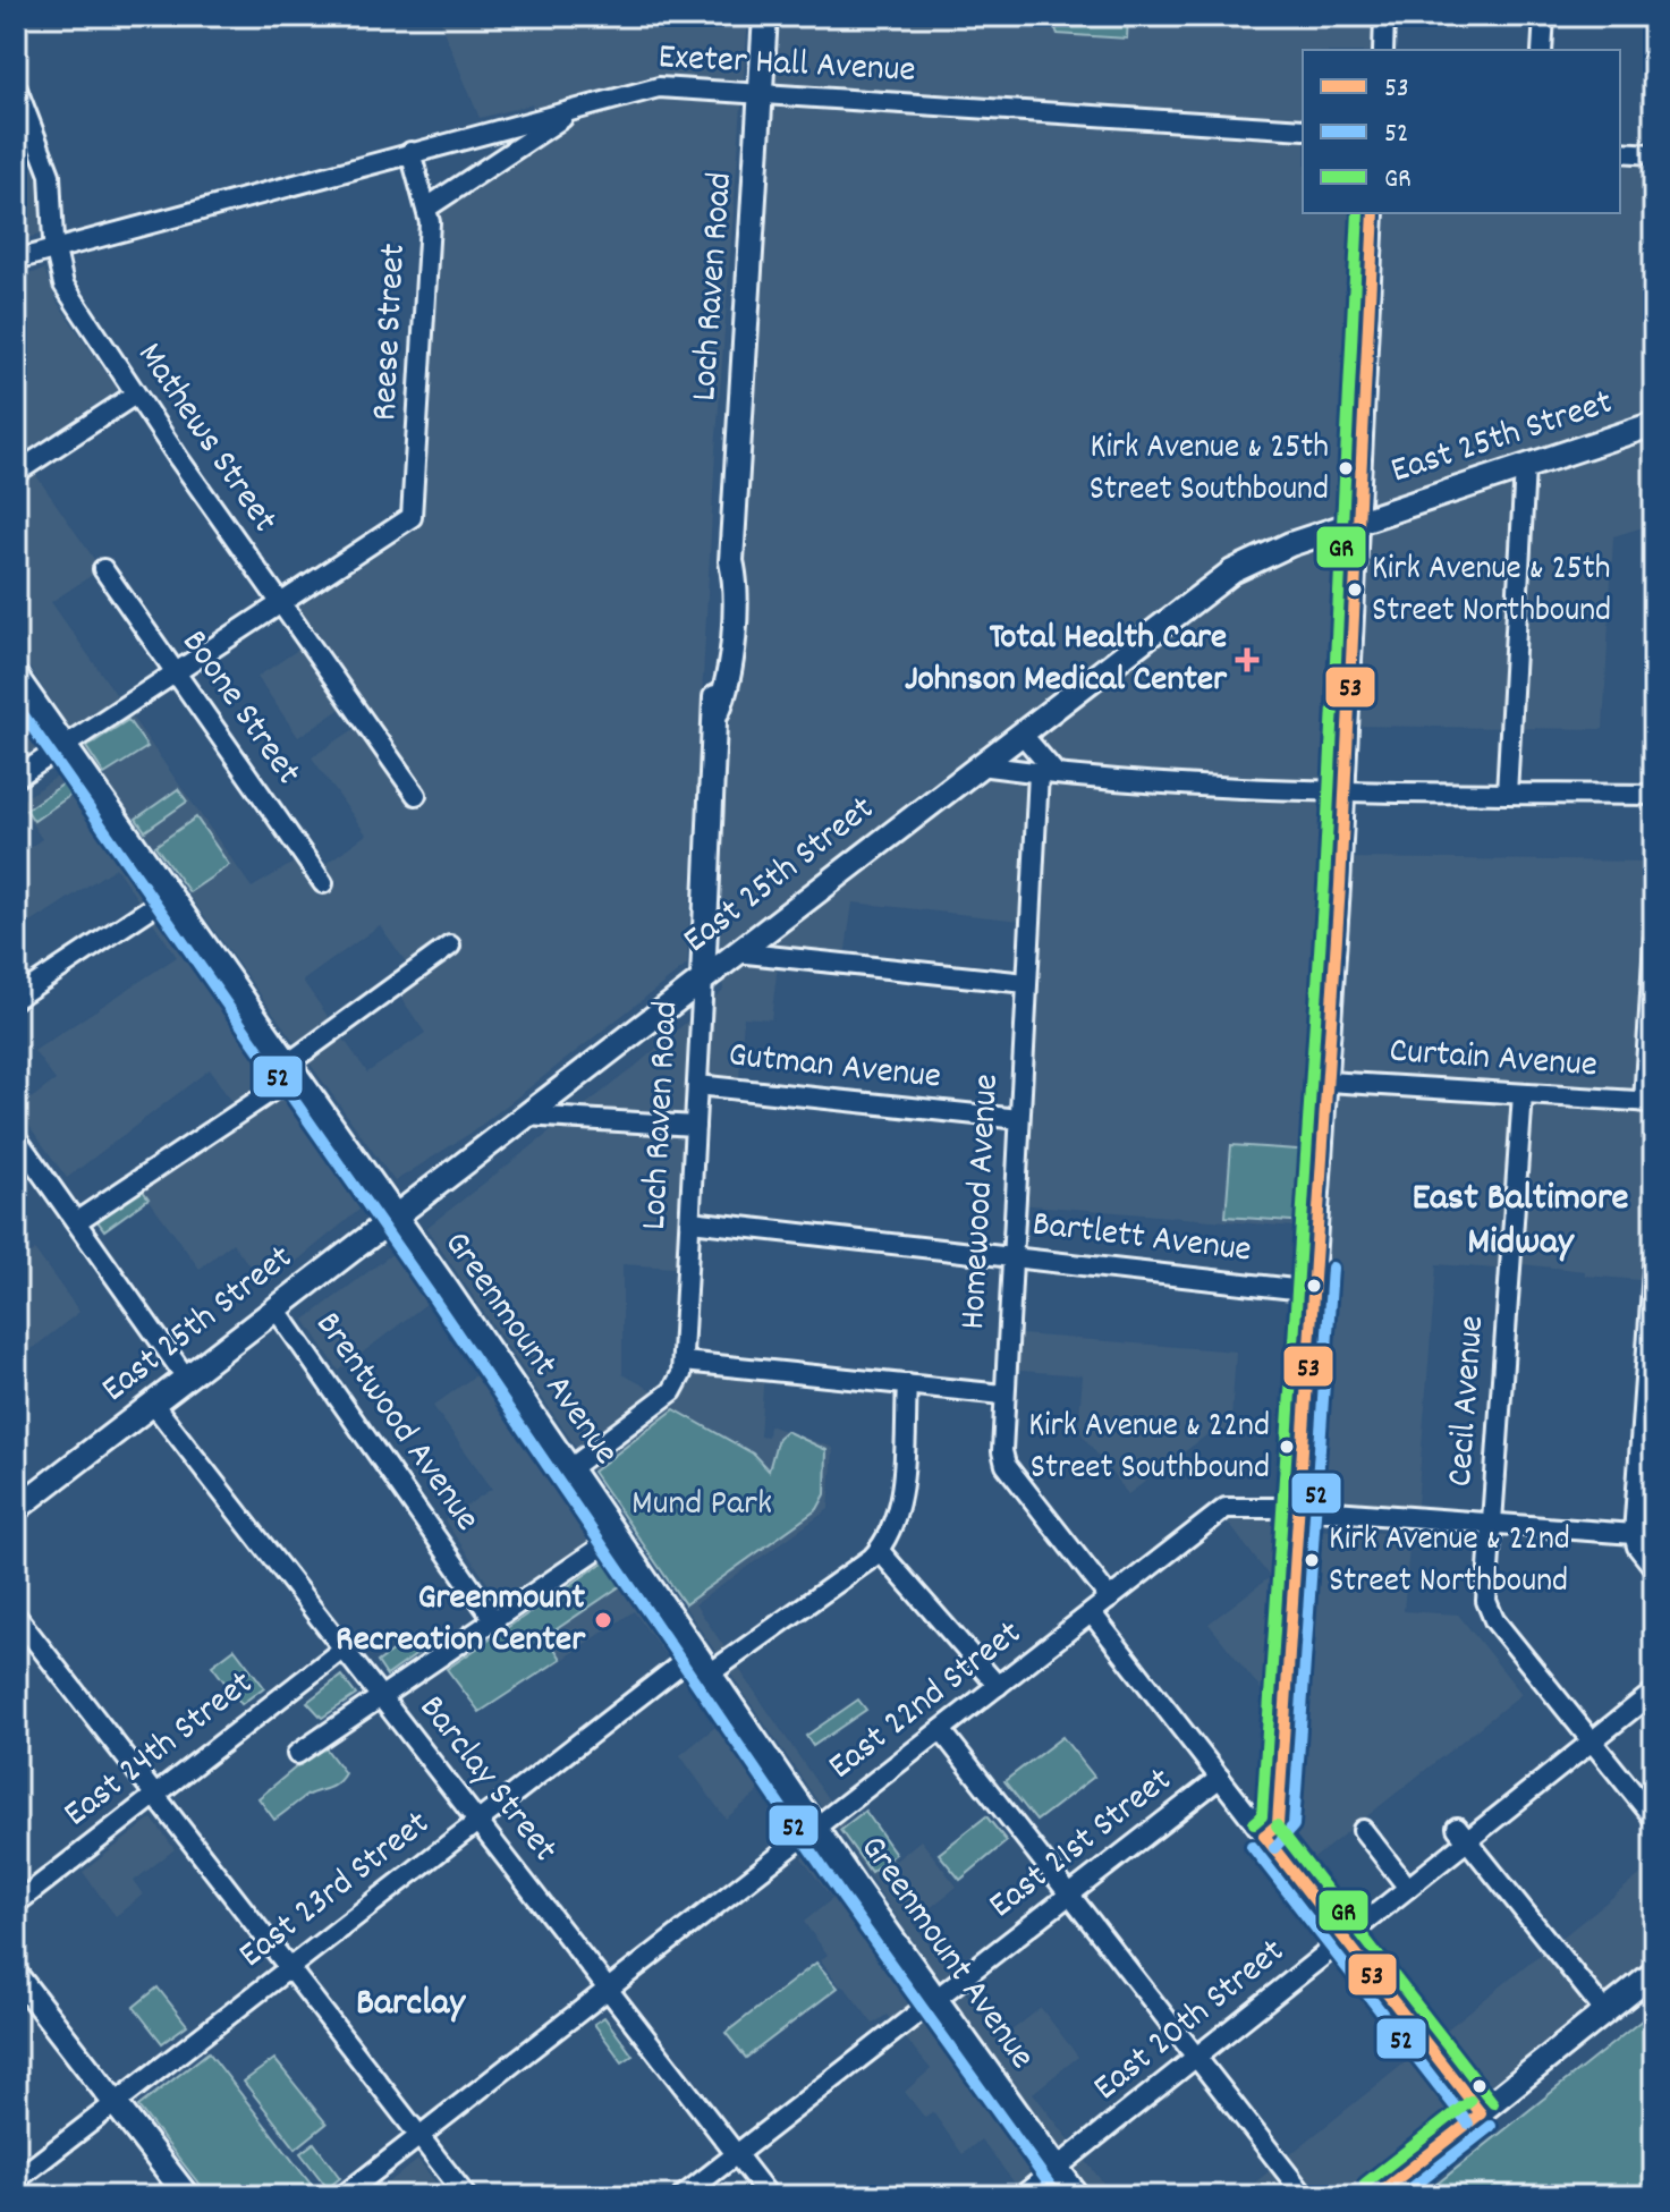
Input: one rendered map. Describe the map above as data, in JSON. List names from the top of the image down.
{
  "streets": {
    "main road": ["Loch Raven Road", "East 25th Street", "Greenmount Avenue"],
    "street": [
      "Exeter Hall Avenue",
      "Reese Street",
      "Mathews Street",
      "Boone Street",
      "Curtain Avenue",
      "Gutman Avenue",
      "Homewood Avenue",
      "Bartlett Avenue",
      "Cecil Avenue",
      "Brentwood Avenue",
      "East 22nd Street",
      "East 24th Street",
      "Barclay Street",
      "East 21st Street",
      "East 23rd Street",
      "East 20th Street"
    ]
  },
  "crossings": [
    ["Exeter Hall Avenue", "Loch Raven Road"],
    ["Exeter Hall Avenue", "Reese Street"],
    ["Exeter Hall Avenue", "Mathews Street"],
    ["Loch Raven Road", "East 25th Street"],
    ["Loch Raven Road", "Gutman Avenue"],
    ["Loch Raven Road", "Bartlett Avenue"],
    ["Reese Street", "Mathews Street"],
    ["East 25th Street", "Greenmount Avenue"],
    ["East 25th Street", "Brentwood Avenue"],
    ["East 25th Street", "Barclay Street"],
    ["Curtain Avenue", "Cecil Avenue"],
    ["Gutman Avenue", "Homewood Avenue"],
    ["Homewood Avenue", "Bartlett Avenue"],
    ["Homewood Avenue", "East 22nd Street"],
    ["Greenmount Avenue", "East 22nd Street"],
    ["Greenmount Avenue", "East 21st Street"],
    ["Greenmount Avenue", "East 23rd Street"],
    ["Greenmount Avenue", "East 20th Street"],
    ["Cecil Avenue", "East 22nd Street"],
    ["Cecil Avenue", "East 20th Street"],
    ["East 22nd Street", "Barclay Street"],
    ["East 24th Street", "Barclay Street"],
    ["Barclay Street", "East 21st Street"],
    ["Barclay Street", "East 23rd Street"]
  ],
  "districts": ["East Baltimore Midway", "Barclay"],
  "parks": ["Mund Park"],
  "places": {
    "other": [
      "Kirk Avenue & 25th Street Southbound",
      "Kirk Avenue & 25th Street Northbound",
      "Kirk Avenue & 22nd Street Southbound",
      "Kirk Avenue & 22nd Street Northbound",
      "Greenmount Recreation Center"
    ],
    "health": ["Total Health Care Johnson Medical Center"]
  },
  "lines": ["transit line 53", "transit line GR", "transit line 52"],
  "legend": ["53", "52", "GR"]
}
